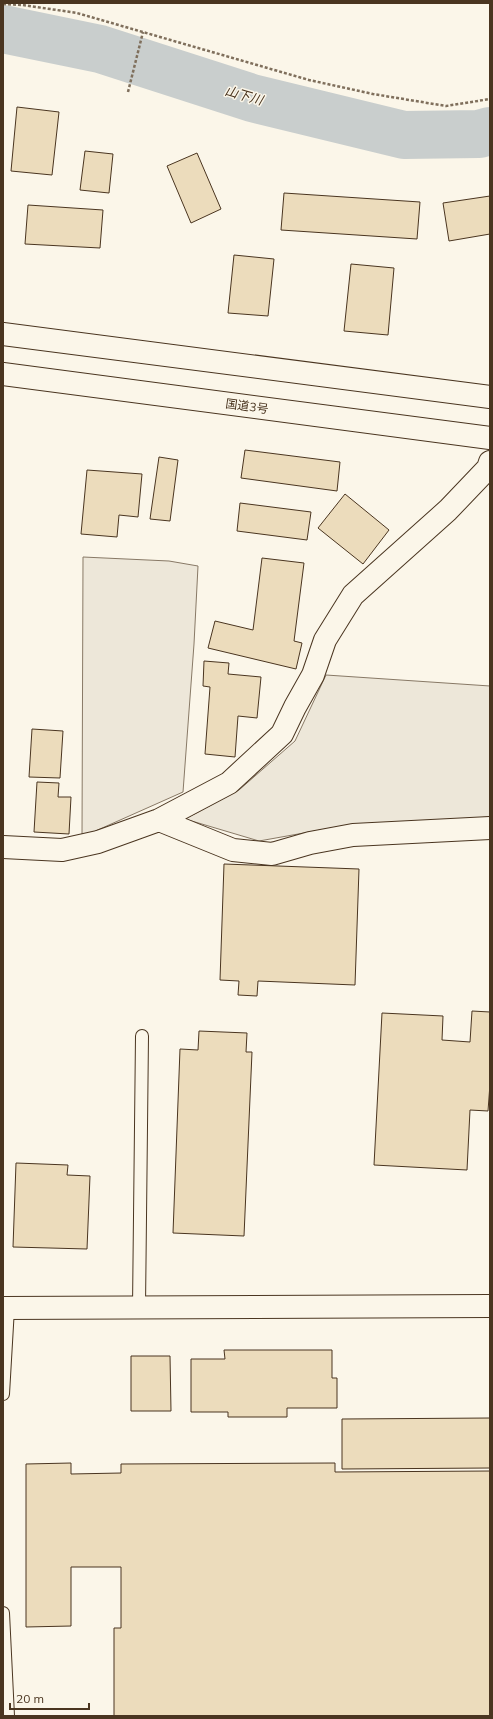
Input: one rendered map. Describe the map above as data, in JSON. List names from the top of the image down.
{
  "streets": {
    "main road": ["国道3号"]
  },
  "water": ["山下川"],
  "scale_bar": "20 m"
}
